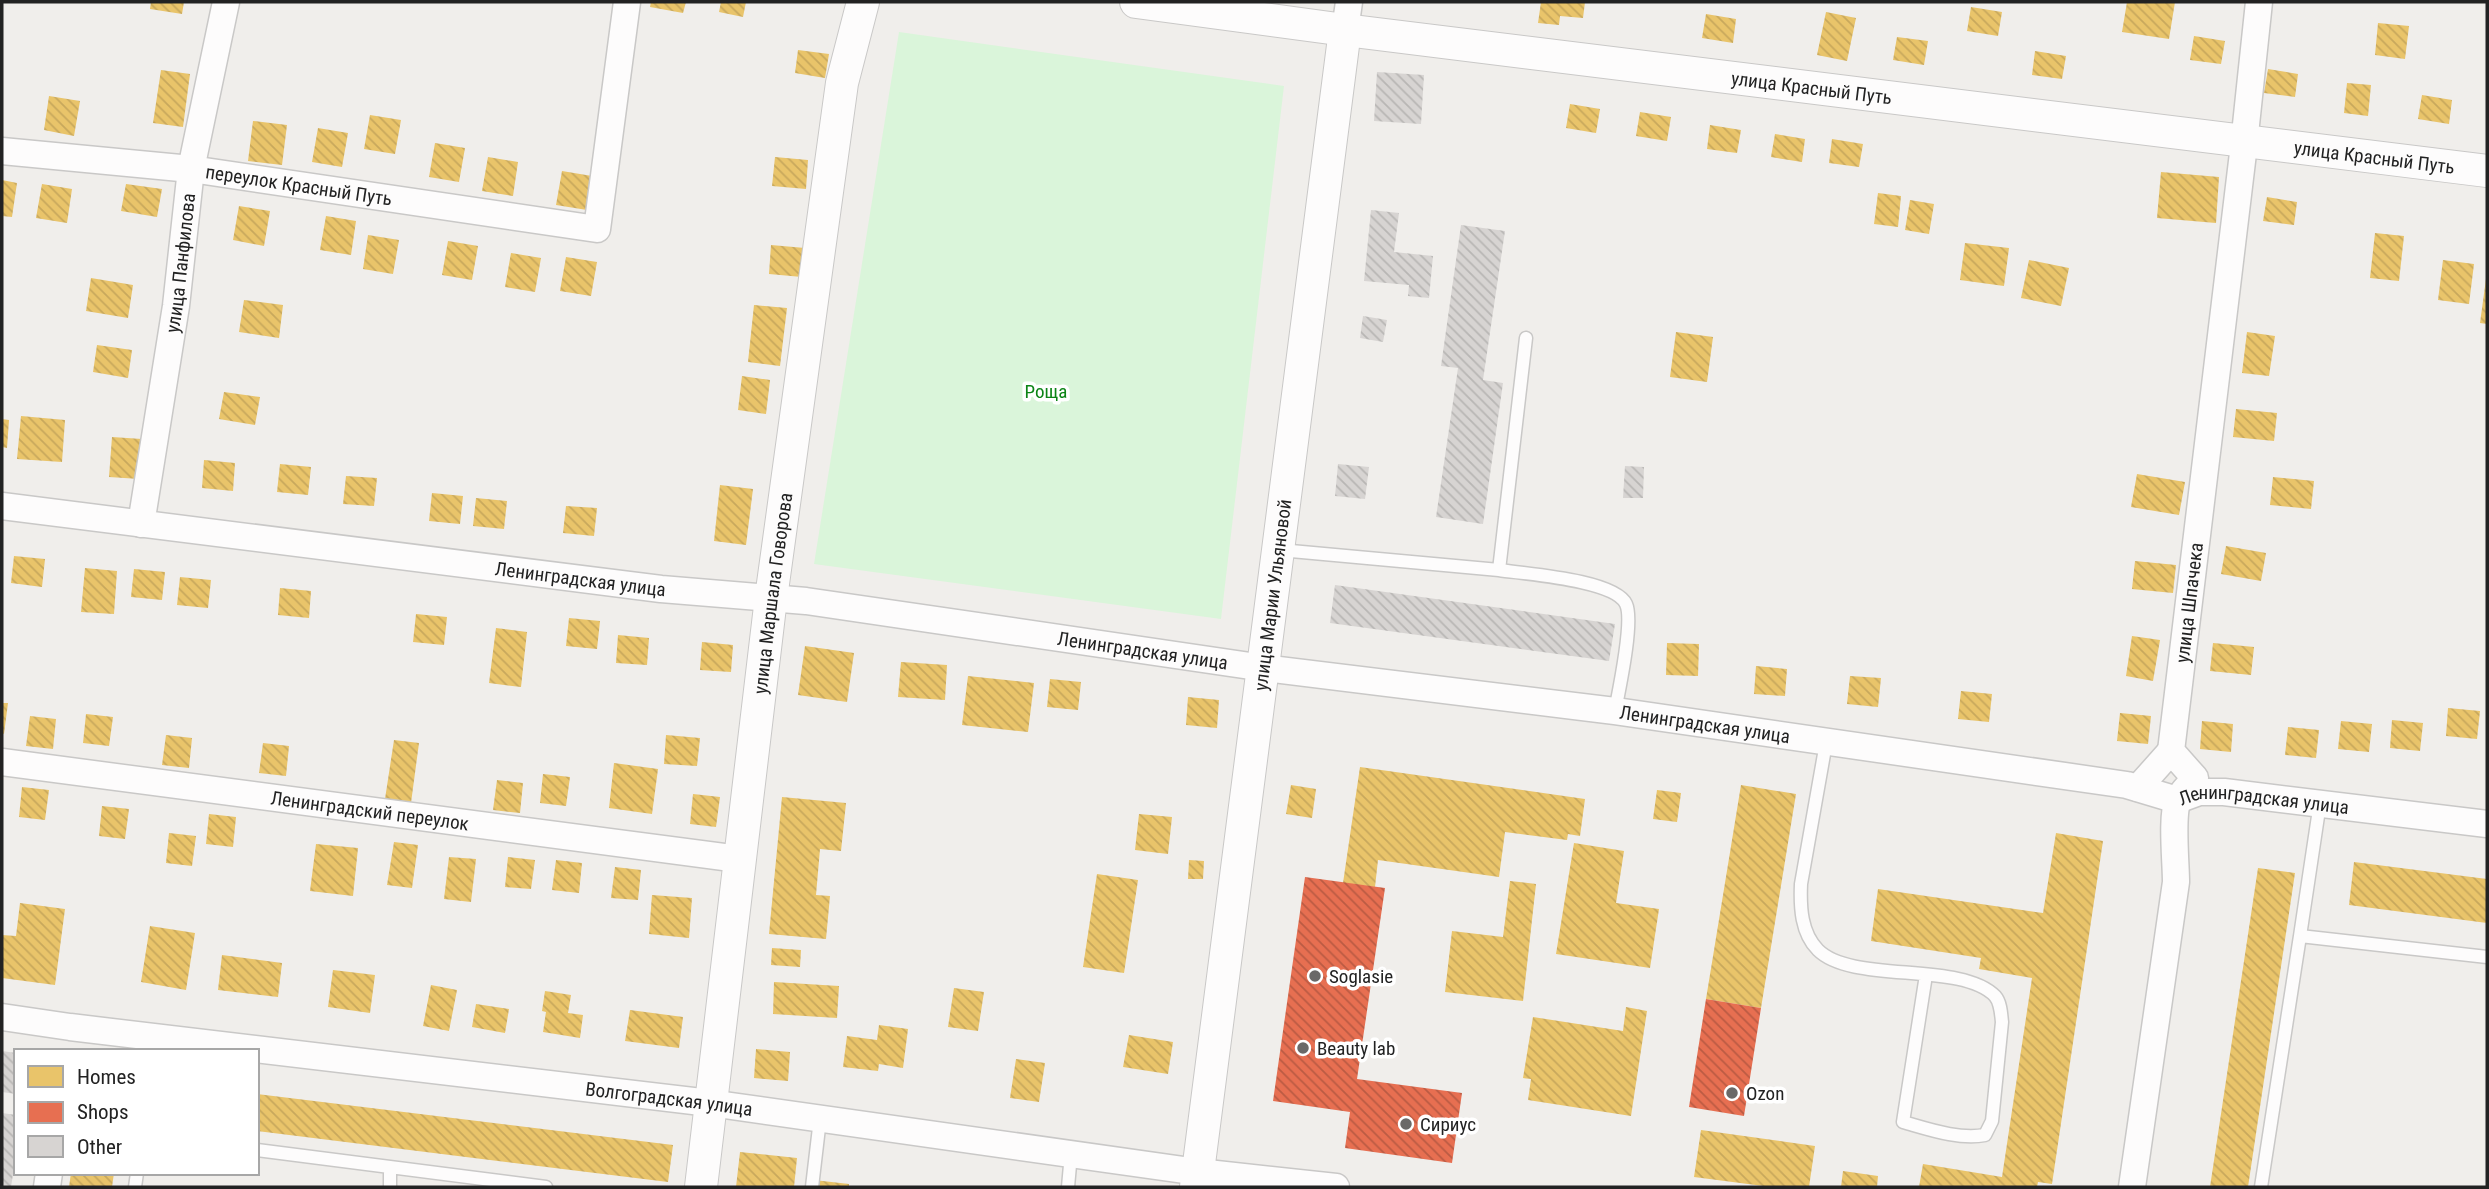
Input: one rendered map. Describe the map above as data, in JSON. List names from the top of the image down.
{
  "streets": {
    "street": [
      "улица Красный Путь",
      "переулок Красный Путь",
      "улица Панфилова",
      "Ленинградская улица",
      "улица Маршала Говорова",
      "улица Марии Ульяновой",
      "улица Шпачека",
      "Ленинградский переулок",
      "Волгоградская улица"
    ]
  },
  "crossings": [
    ["улица Красный Путь", "улица Марии Ульяновой"],
    ["улица Красный Путь", "улица Шпачека"],
    ["переулок Красный Путь", "улица Панфилова"],
    ["улица Панфилова", "Ленинградская улица"],
    ["Ленинградская улица", "улица Маршала Говорова"],
    ["Ленинградская улица", "улица Марии Ульяновой"],
    ["улица Маршала Говорова", "Ленинградский переулок"],
    ["улица Маршала Говорова", "Волгоградская улица"],
    ["улица Марии Ульяновой", "Волгоградская улица"]
  ],
  "parks": ["Роща"],
  "places": [
    "Soglasie",
    "Beauty lab",
    "Ozon",
    "Сириус"
  ],
  "legend": ["Homes", "Shops", "Other"]
}
